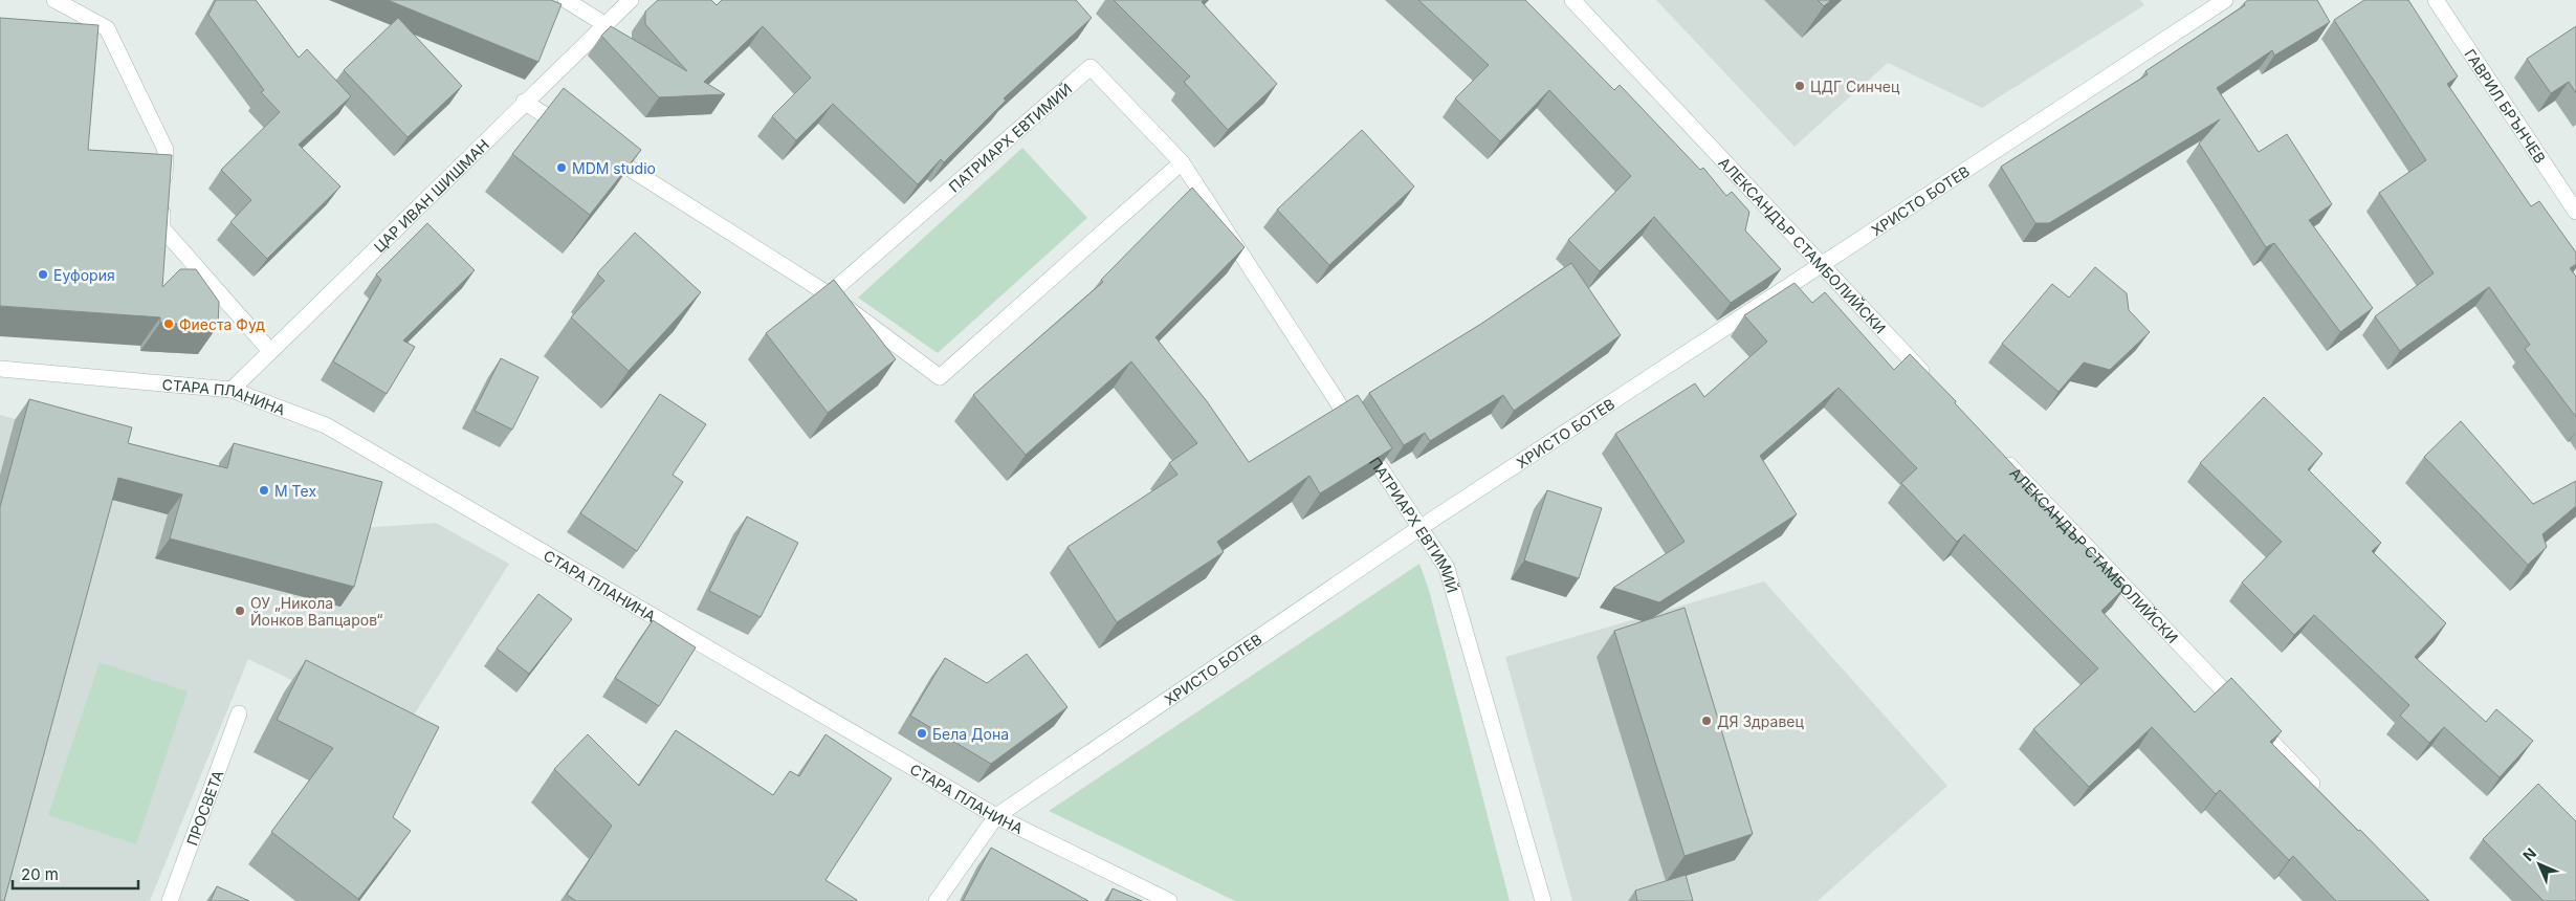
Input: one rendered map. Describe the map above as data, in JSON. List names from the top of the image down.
{
  "streets": {
    "street": [
      "ГАВРИЛ БРЪНЧЕВ",
      "ПАТРИАРХ ЕВТИМИЙ",
      "ЦАР ИВАН ШИШМАН",
      "ХРИСТО БОТЕВ",
      "АЛЕКСАНДЪР СТАМБОЛИЙСКИ",
      "СТАРА ПЛАНИНА",
      "ПРОСВЕТА"
    ]
  },
  "crossings": [
    ["ПАТРИАРХ ЕВТИМИЙ", "ХРИСТО БОТЕВ"],
    ["ЦАР ИВАН ШИШМАН", "СТАРА ПЛАНИНА"],
    ["ХРИСТО БОТЕВ", "АЛЕКСАНДЪР СТАМБОЛИЙСКИ"],
    ["ХРИСТО БОТЕВ", "СТАРА ПЛАНИНА"]
  ],
  "places": [
    "ЦДГ Синчец",
    "MDM studio",
    "Еуфория",
    "Фиеста Фуд",
    "М Тех",
    "ОУ „Никола Йонков Вапцаров“",
    "ДЯ Здравец",
    "Бела Дона"
  ],
  "scale_bar": "20 m",
  "north": "top left"
}
